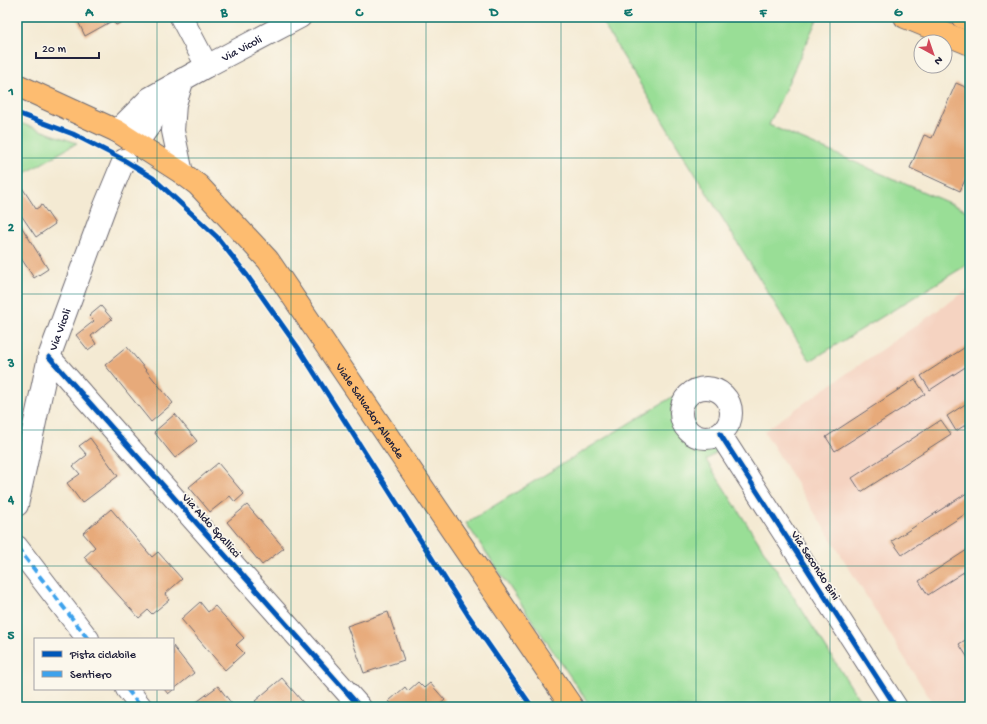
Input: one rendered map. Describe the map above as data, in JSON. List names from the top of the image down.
{
  "streets": {
    "main road": ["Viale Salvador Allende"],
    "street": ["Via Vicoli", "Via Aldo Spallicci", "Via Secondo Bini"]
  },
  "crossings": [
    ["Via Vicoli", "Viale Salvador Allende"],
    ["Via Vicoli", "Via Aldo Spallicci"]
  ],
  "legend": ["Pista ciclabile", "Sentiero"],
  "scale_bar": "20 m",
  "north": "bottom right",
  "grid": {
    "columns": [
      "A",
      "B",
      "C",
      "D",
      "E",
      "F",
      "G"
    ],
    "rows": [
      "1",
      "2",
      "3",
      "4",
      "5"
    ]
  }
}
